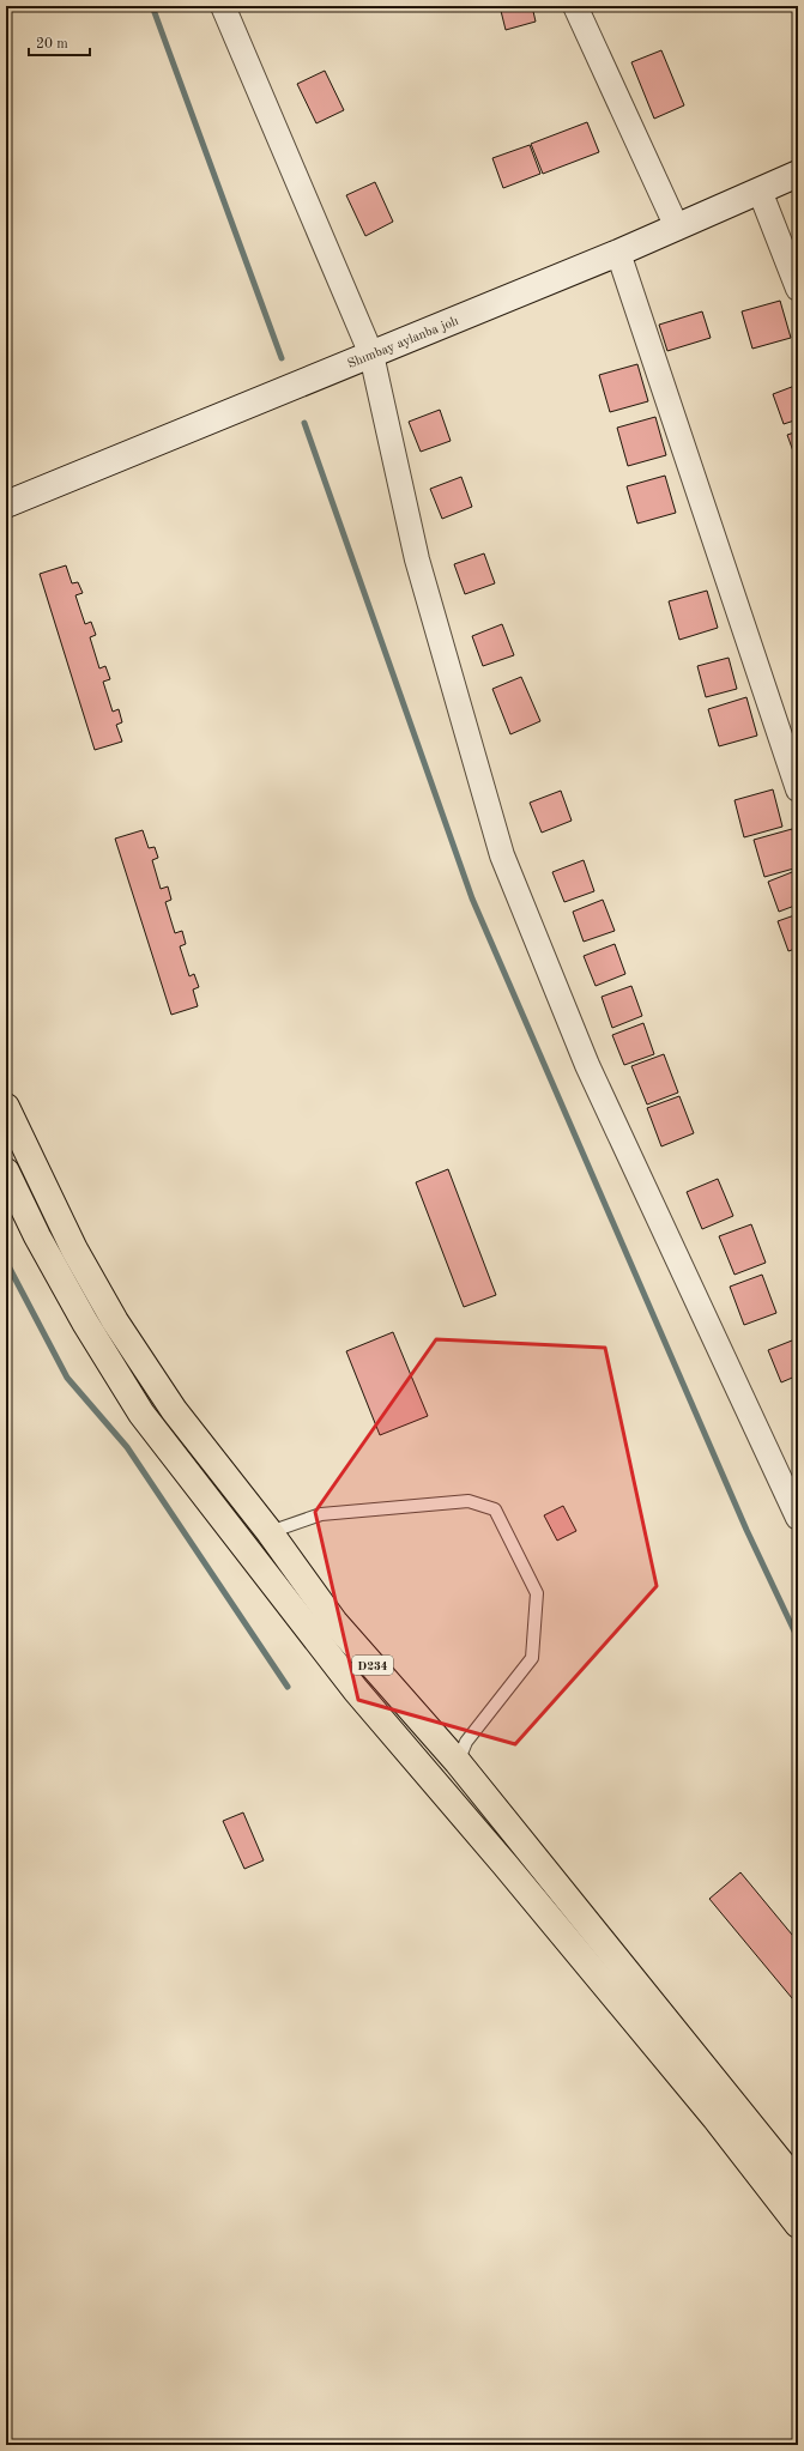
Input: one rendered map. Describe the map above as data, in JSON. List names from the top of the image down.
{
  "streets": {
    "main road": ["Shımbay aylanba jolı", "D234"]
  },
  "scale_bar": "20 m"
}
